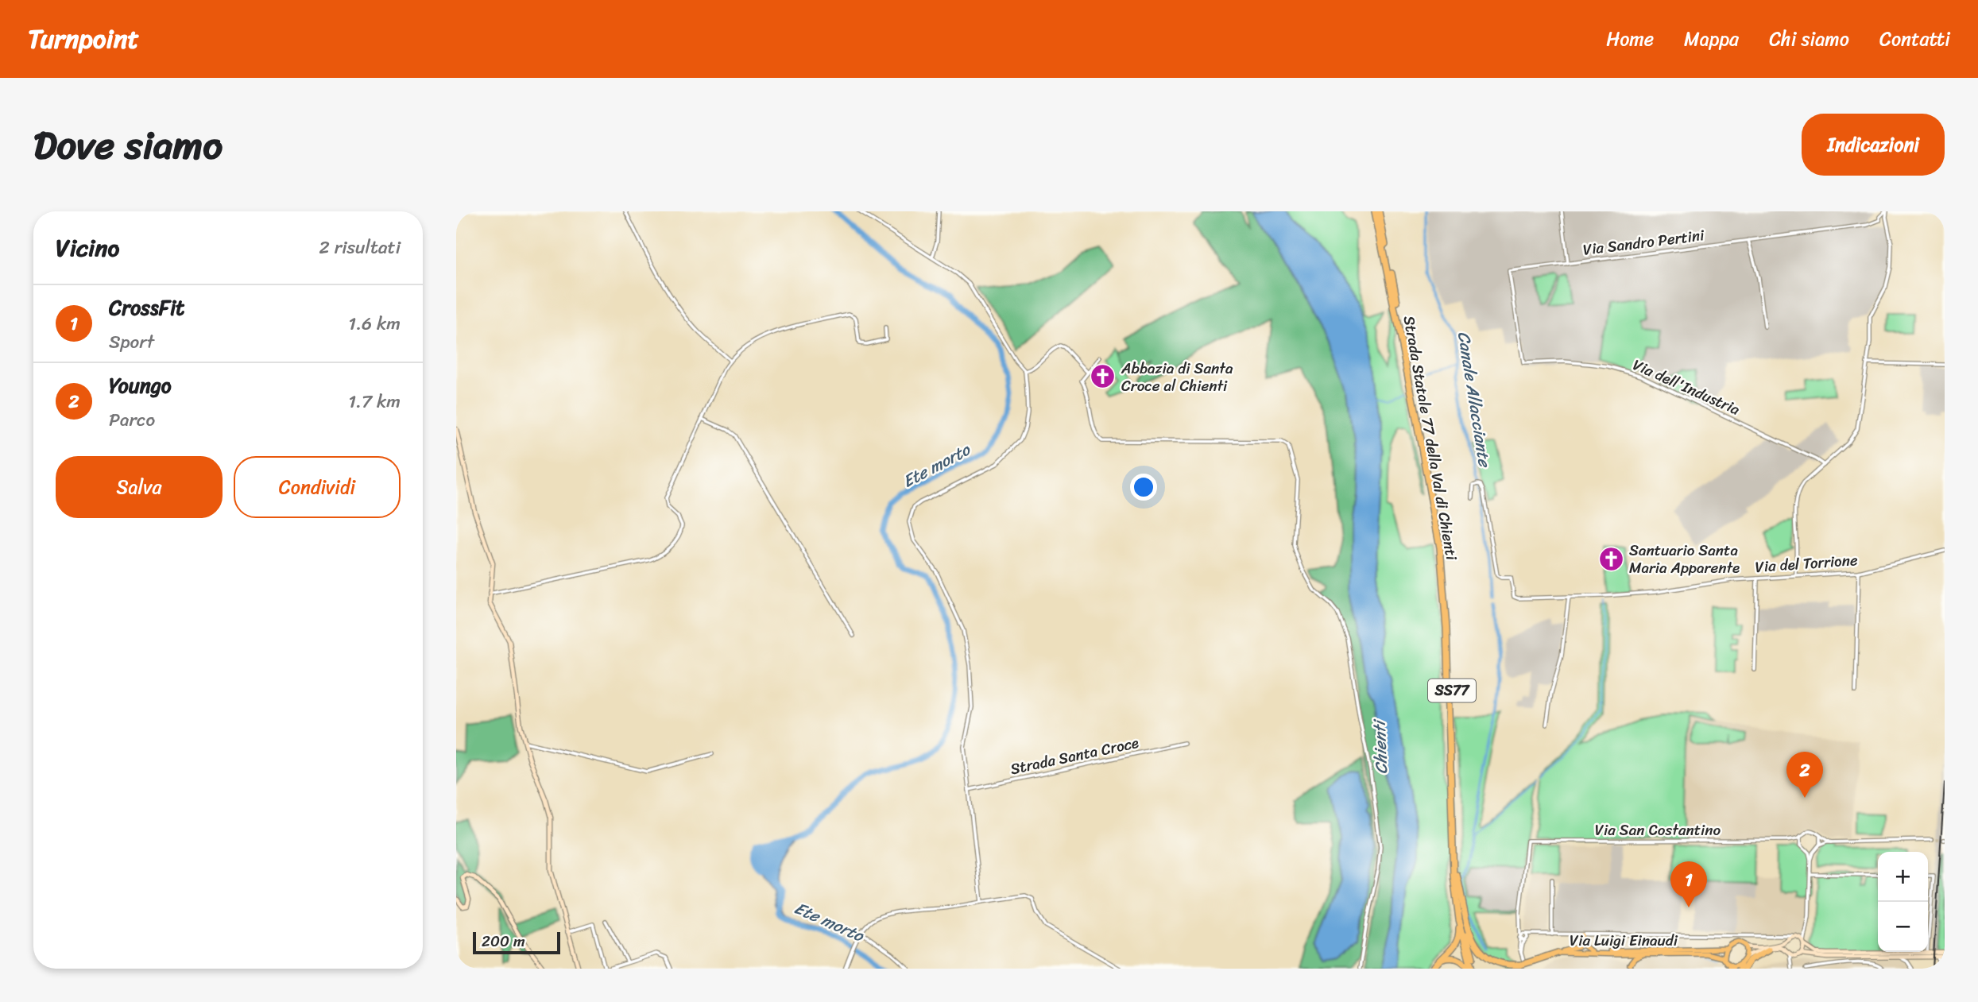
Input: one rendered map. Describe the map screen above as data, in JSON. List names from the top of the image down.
{
  "streets": {
    "highway": ["Strada Statale 77 della Val di Chienti", "SS77"],
    "main road": ["Via Luigi Einaudi"],
    "street": [
      "Via Sandro Pertini",
      "Via dell'Industria",
      "Via del Torrione",
      "Strada Santa Croce",
      "Via San Costantino"
    ]
  },
  "crossings": [
    ["Via Sandro Pertini", "Via dell'Industria"]
  ],
  "water": ["Canale Allacciante", "Ete morto", "Chienti"],
  "places": {
    "church": ["Abbazia di Santa Croce al Chienti", "Santuario Santa Maria Apparente"]
  },
  "scale_bar": "200 m",
  "page": {
    "header": "Turnpoint",
    "nav": [
      "Home",
      "Mappa",
      "Chi siamo",
      "Contatti"
    ],
    "title": "Dove siamo",
    "buttons": [
      "Indicazioni",
      ["Salva", "Condividi"]
    ],
    "heading": ["Vicino", "2 risultati"],
    "list": [
      {
        "mark": "1",
        "name": "CrossFit",
        "note": "Sport",
        "value": "1.6 km"
      },
      {
        "mark": "2",
        "name": "Youngo",
        "note": "Parco",
        "value": "1.7 km"
      }
    ],
    "pins": ["2", "1"],
    "map_buttons": ["+", "−"],
    "scale": "200 m"
  }
}
